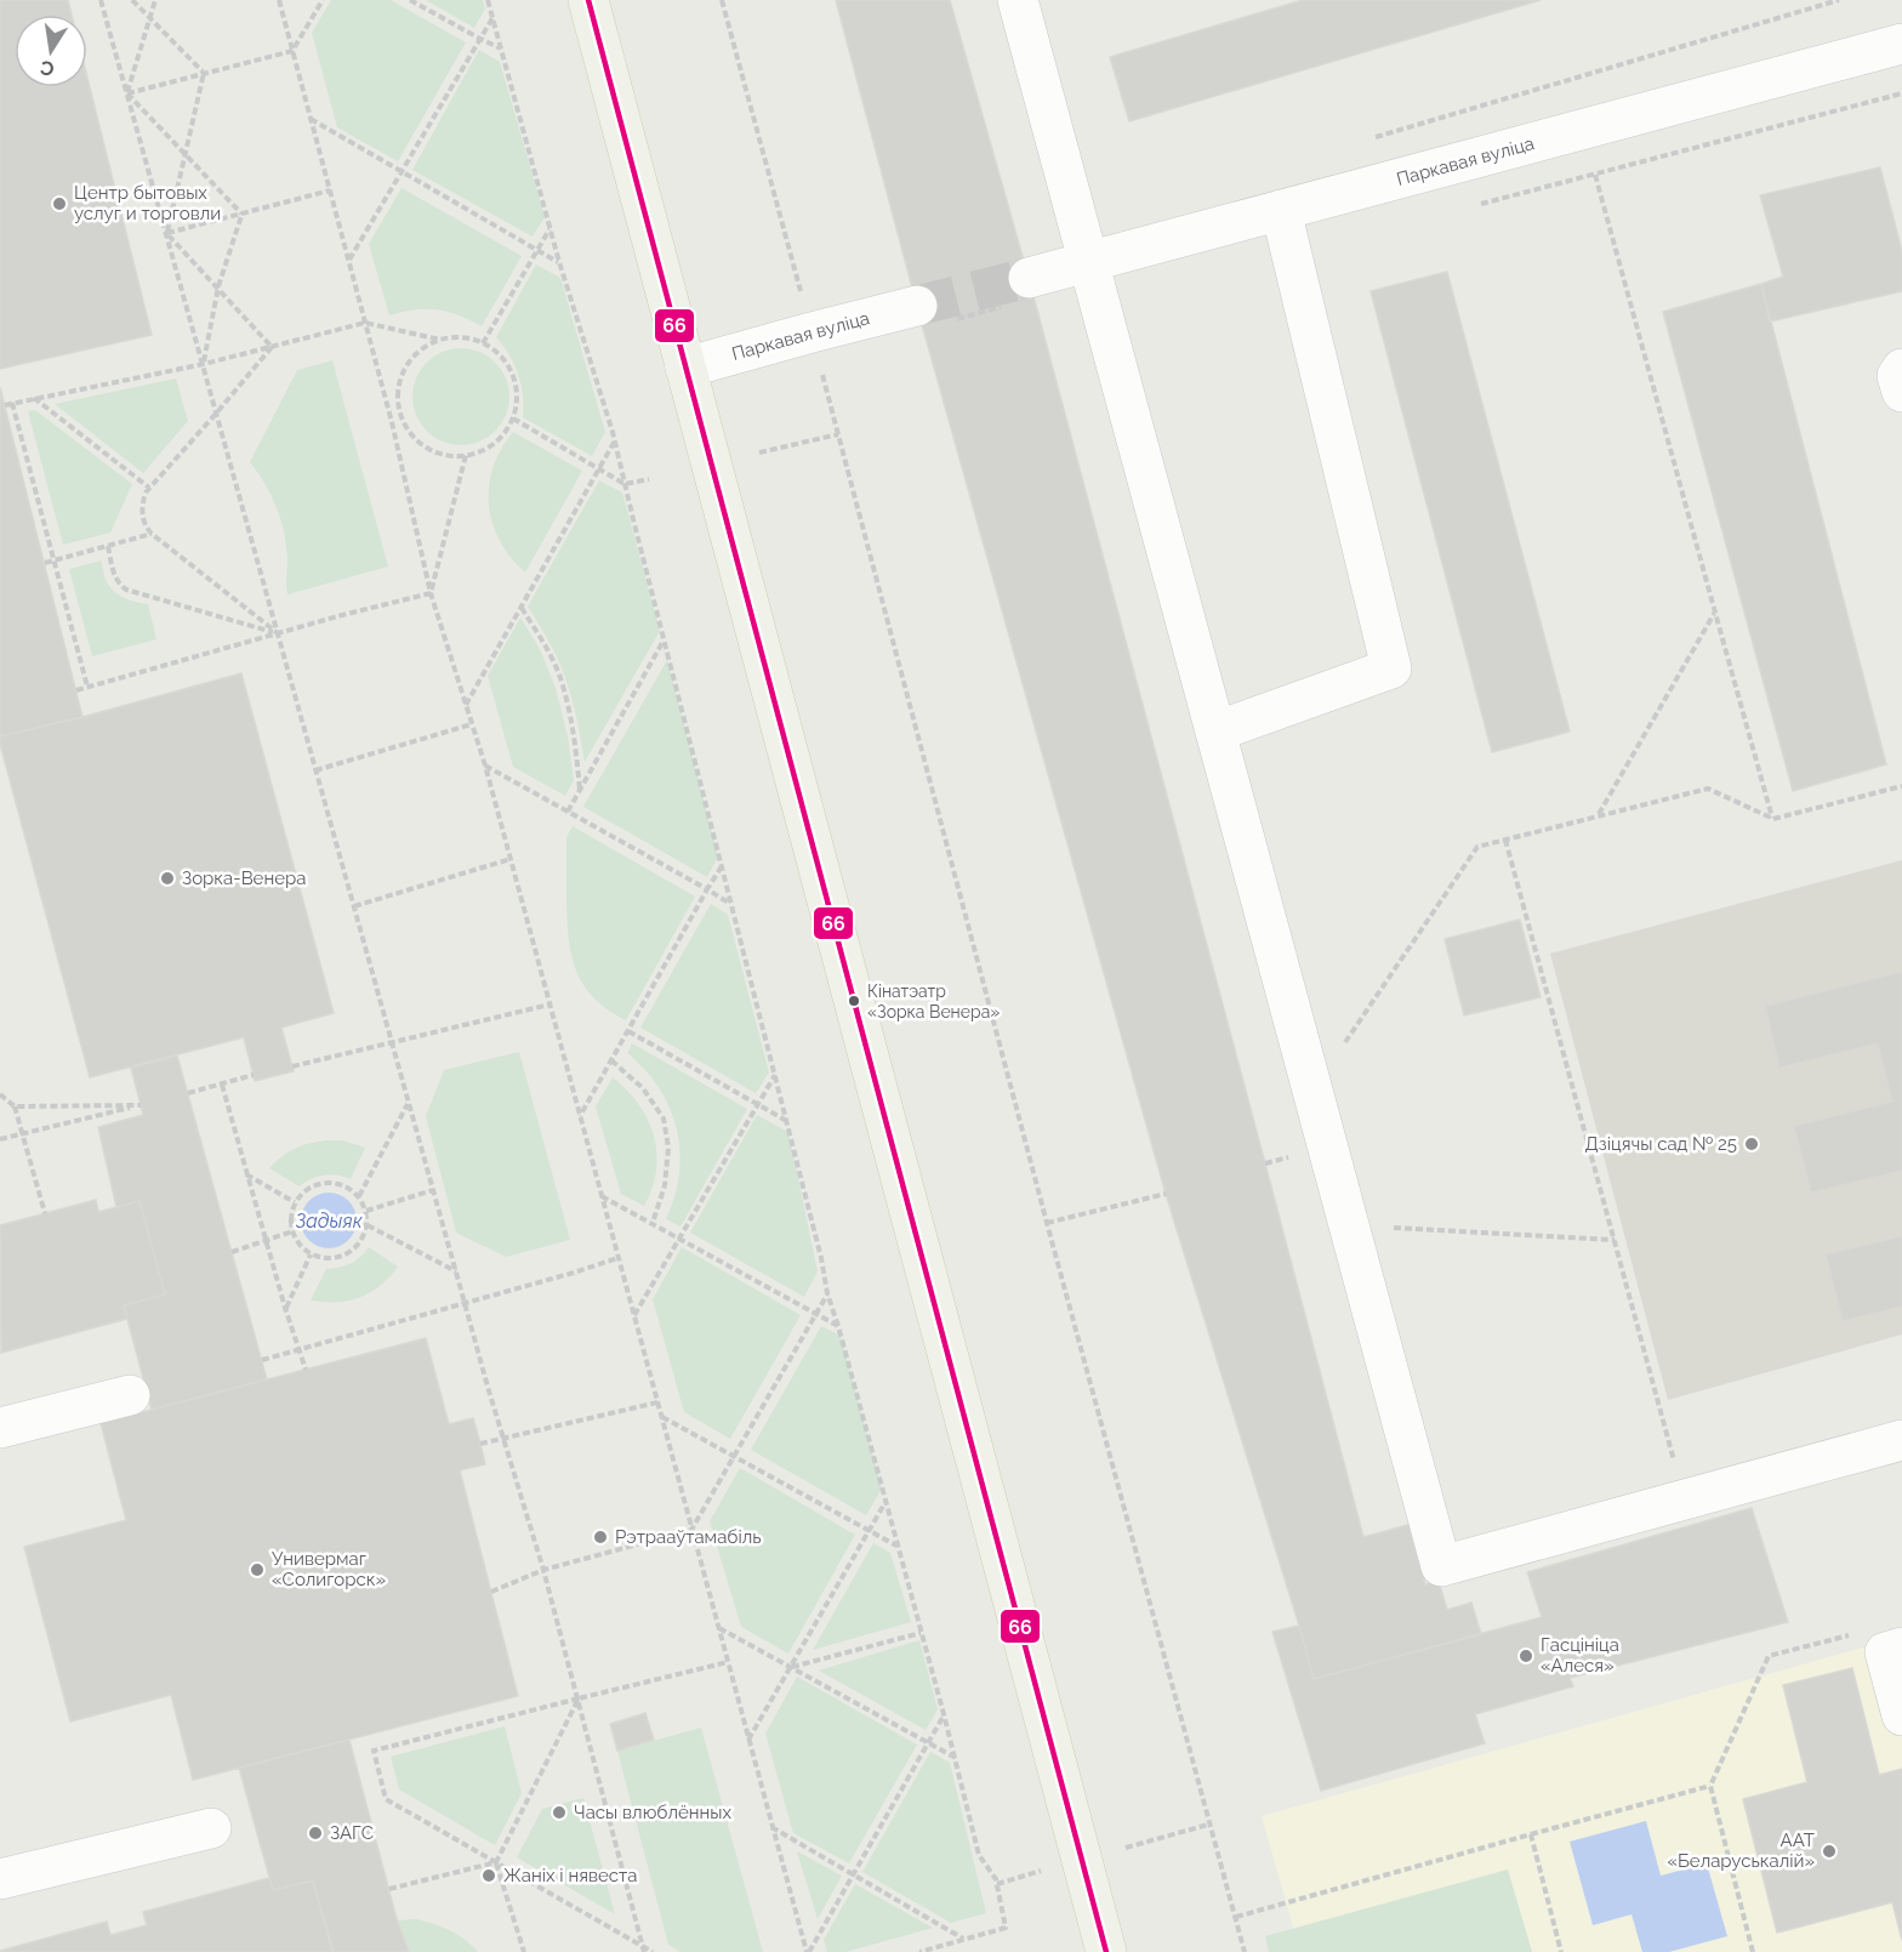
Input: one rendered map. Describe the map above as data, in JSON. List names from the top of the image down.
{
  "streets": {
    "street": ["Паркавая вуліца"]
  },
  "water": ["Задыяк"],
  "places": [
    "Центр бытовых услуг и торговли",
    "Зорка-Венера",
    "Кінатэатр «Зорка Венера»",
    "Дзіцячы сад № 25",
    "Рэтрааўтамабіль",
    "Универмаг «Солигорск»",
    "Гасцініца «Алеся»",
    "Часы влюблённых",
    "ЗАГС",
    "ААТ «Беларуськалій»",
    "Жаніх і нявеста"
  ],
  "lines": ["transit line 66"],
  "north": "bottom"
}
